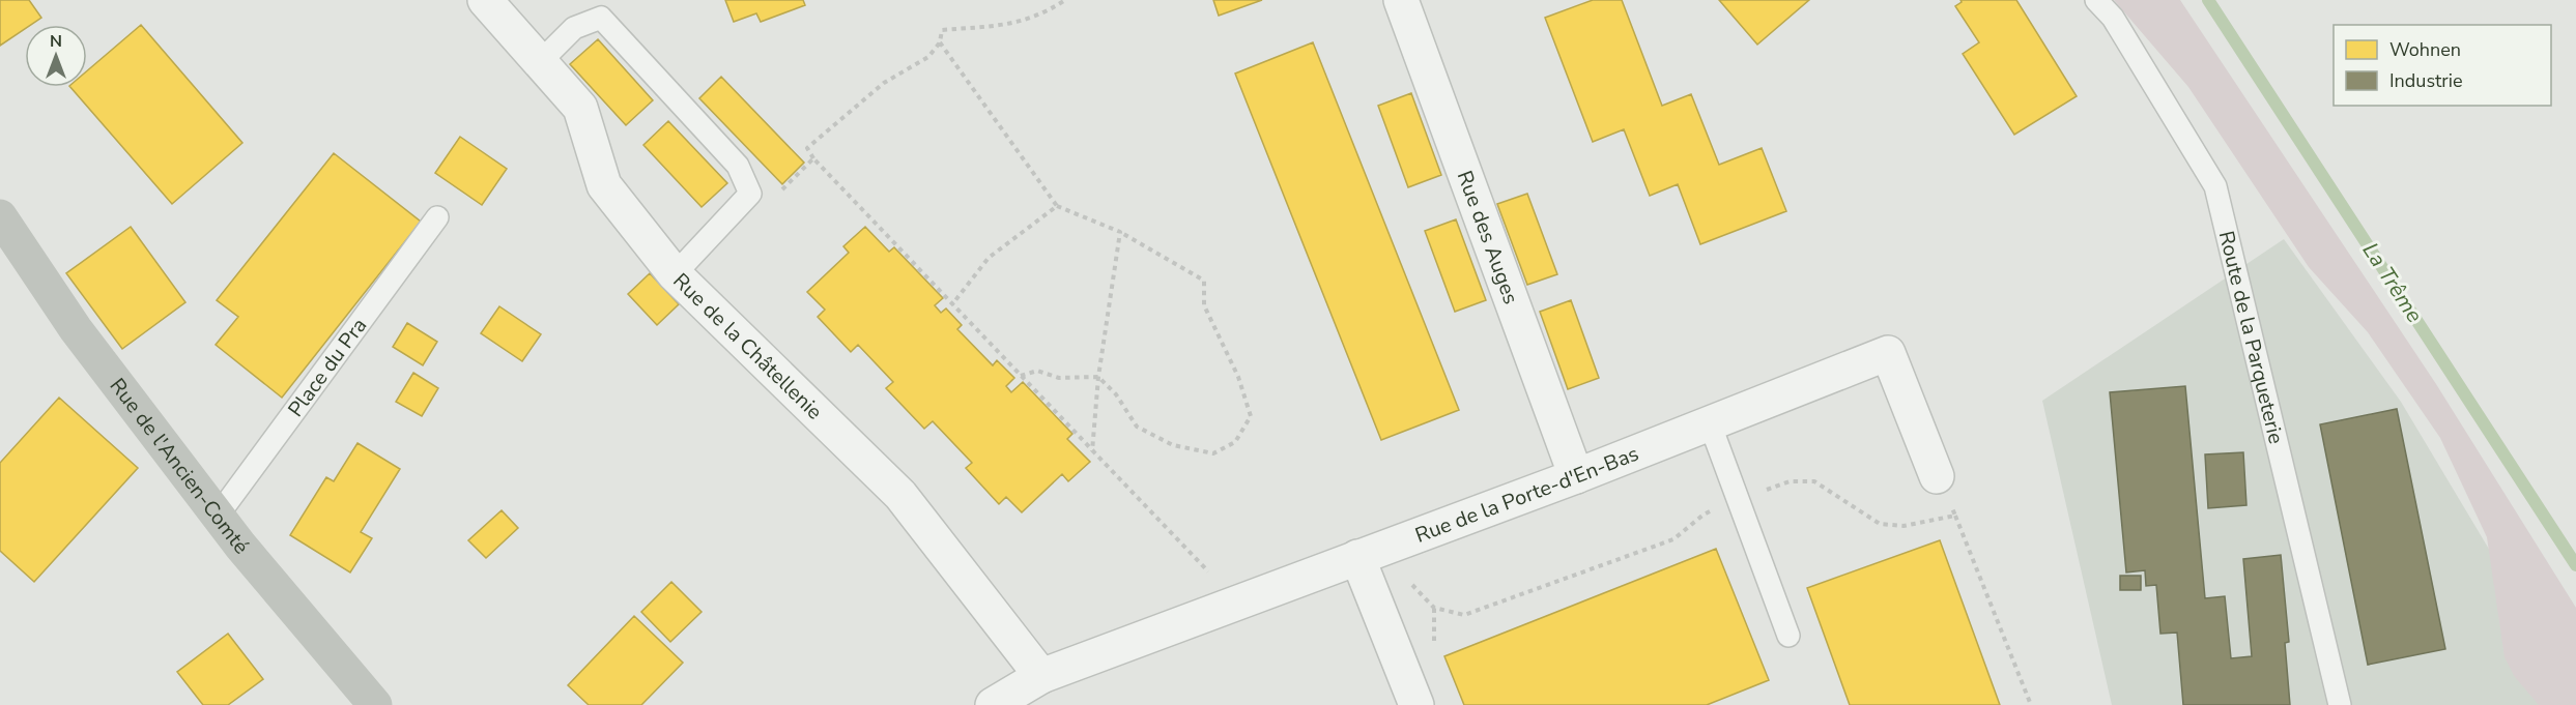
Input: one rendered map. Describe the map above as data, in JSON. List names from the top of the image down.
{
  "streets": {
    "main road": ["Rue de l'Ancien-Comté"],
    "street": ["Rue des Auges", "Rue de la Châtellenie", "Rue de la Porte-d'En-Bas"],
    "lane": ["Route de la Parqueterie", "Place du Pra"]
  },
  "crossings": [
    ["Rue des Auges", "Rue de la Porte-d'En-Bas"],
    ["Rue de la Châtellenie", "Rue de la Porte-d'En-Bas"],
    ["Place du Pra", "Rue de l'Ancien-Comté"]
  ],
  "water": ["La Trême"],
  "legend": ["Wohnen", "Industrie"],
  "north": "top"
}
